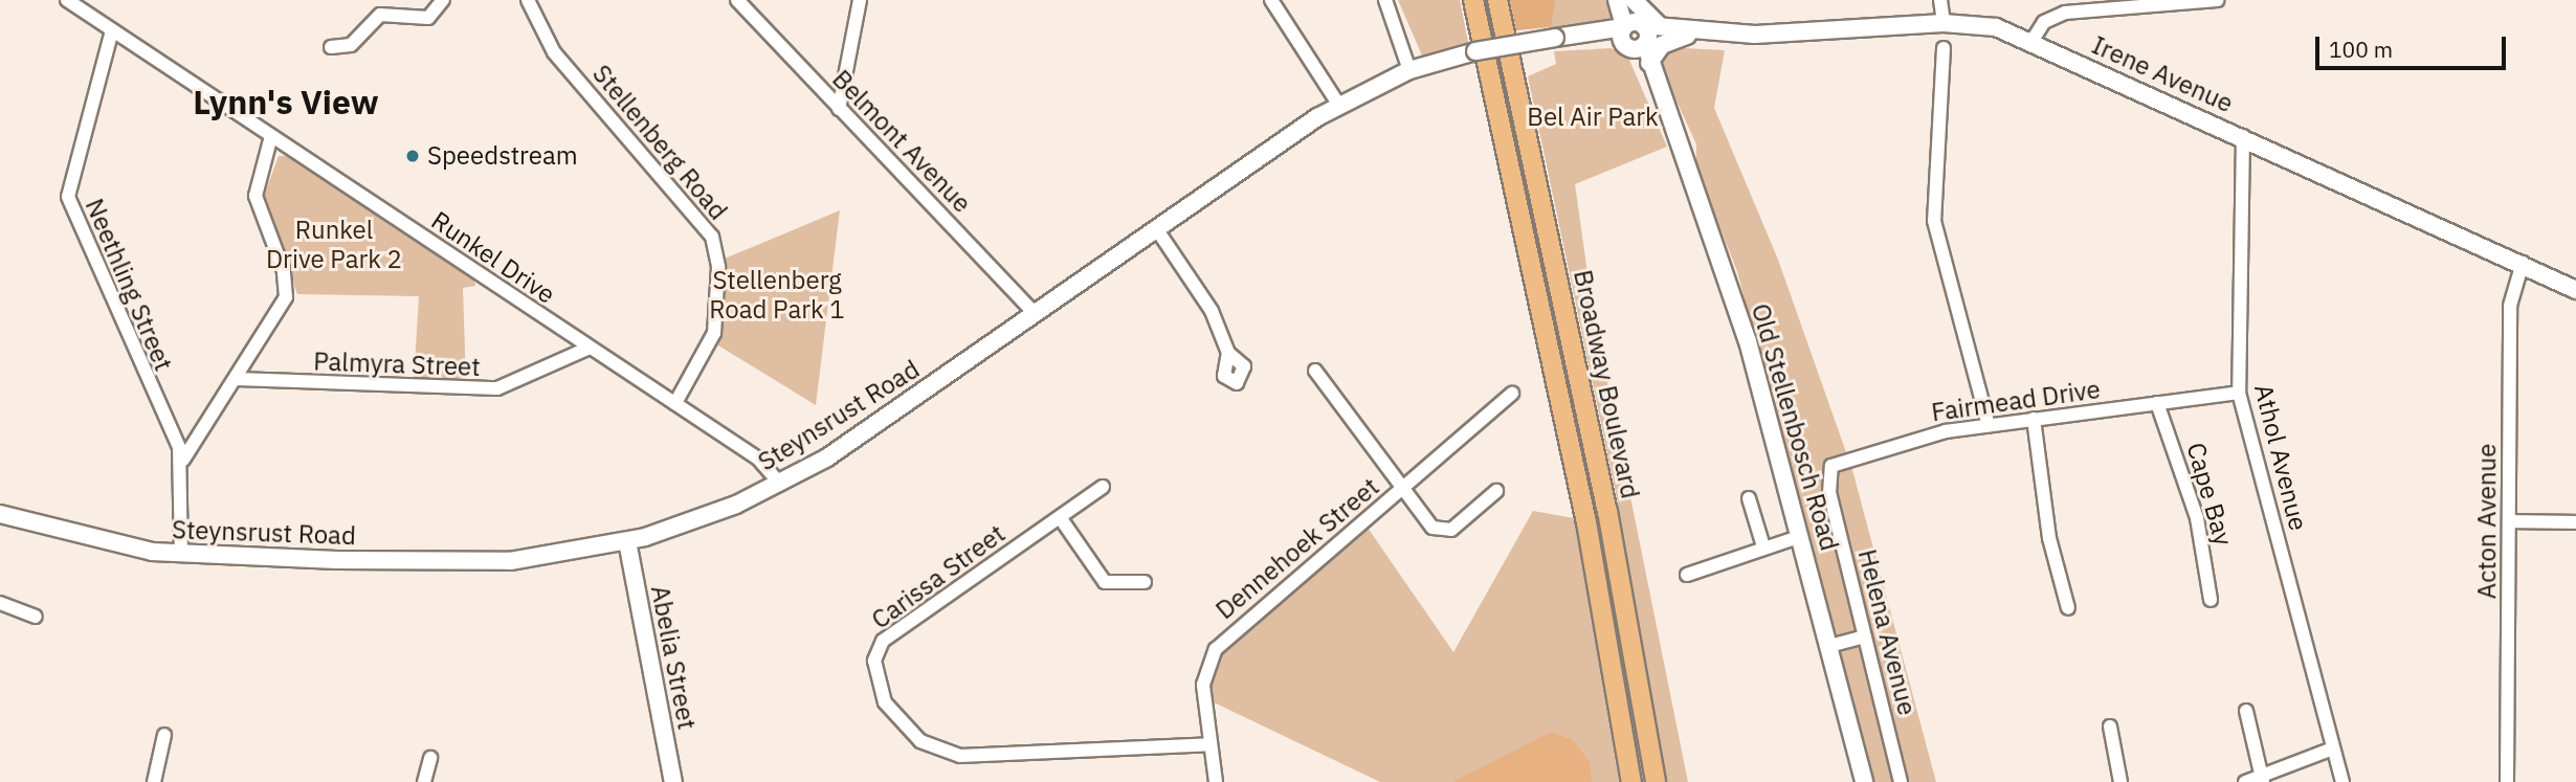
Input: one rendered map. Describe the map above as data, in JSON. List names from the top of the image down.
{
  "streets": {
    "main road": ["Broadway Boulevard"],
    "street": [
      "Irene Avenue",
      "Belmont Avenue",
      "Stellenberg Road",
      "Runkel Drive",
      "Neethling Street",
      "Palmyra Street",
      "Fairmead Drive",
      "Steynsrust Road",
      "Old Stellenbosch Road",
      "Athol Avenue",
      "Cape Bay",
      "Acton Avenue",
      "Dennehoek Street",
      "Carissa Street",
      "Helena Avenue",
      "Abelia Street"
    ]
  },
  "crossings": [
    ["Irene Avenue", "Steynsrust Road"],
    ["Irene Avenue", "Old Stellenbosch Road"],
    ["Irene Avenue", "Athol Avenue"],
    ["Irene Avenue", "Acton Avenue"],
    ["Belmont Avenue", "Steynsrust Road"],
    ["Stellenberg Road", "Runkel Drive"],
    ["Runkel Drive", "Neethling Street"],
    ["Runkel Drive", "Palmyra Street"],
    ["Runkel Drive", "Steynsrust Road"],
    ["Neethling Street", "Steynsrust Road"],
    ["Fairmead Drive", "Athol Avenue"],
    ["Fairmead Drive", "Cape Bay"],
    ["Fairmead Drive", "Helena Avenue"],
    ["Steynsrust Road", "Old Stellenbosch Road"],
    ["Steynsrust Road", "Abelia Street"],
    ["Dennehoek Street", "Carissa Street"]
  ],
  "districts": ["Lynn's View"],
  "parks": ["Bel Air Park", "Runkel Drive Park 2", "Stellenberg Road Park 1"],
  "places": ["Speedstream"],
  "scale_bar": "100 m"
}
